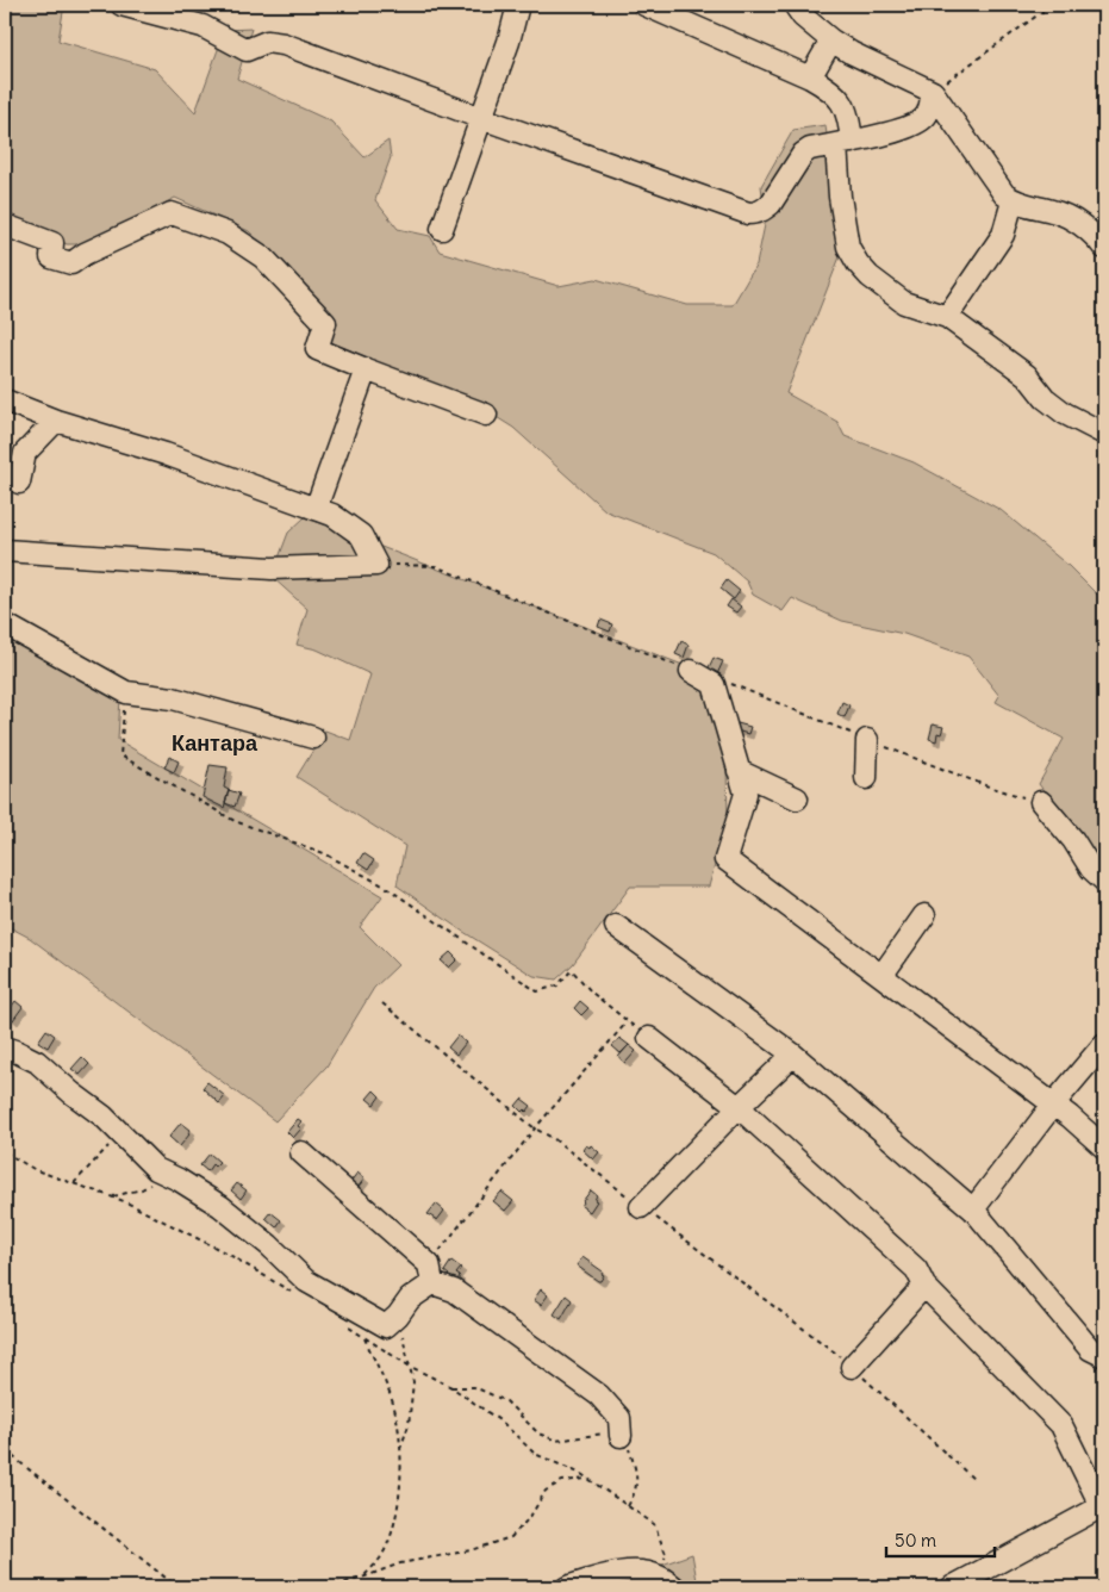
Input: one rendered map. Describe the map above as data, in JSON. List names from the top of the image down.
{
  "districts": ["Кантара"],
  "scale_bar": "50 m"
}
